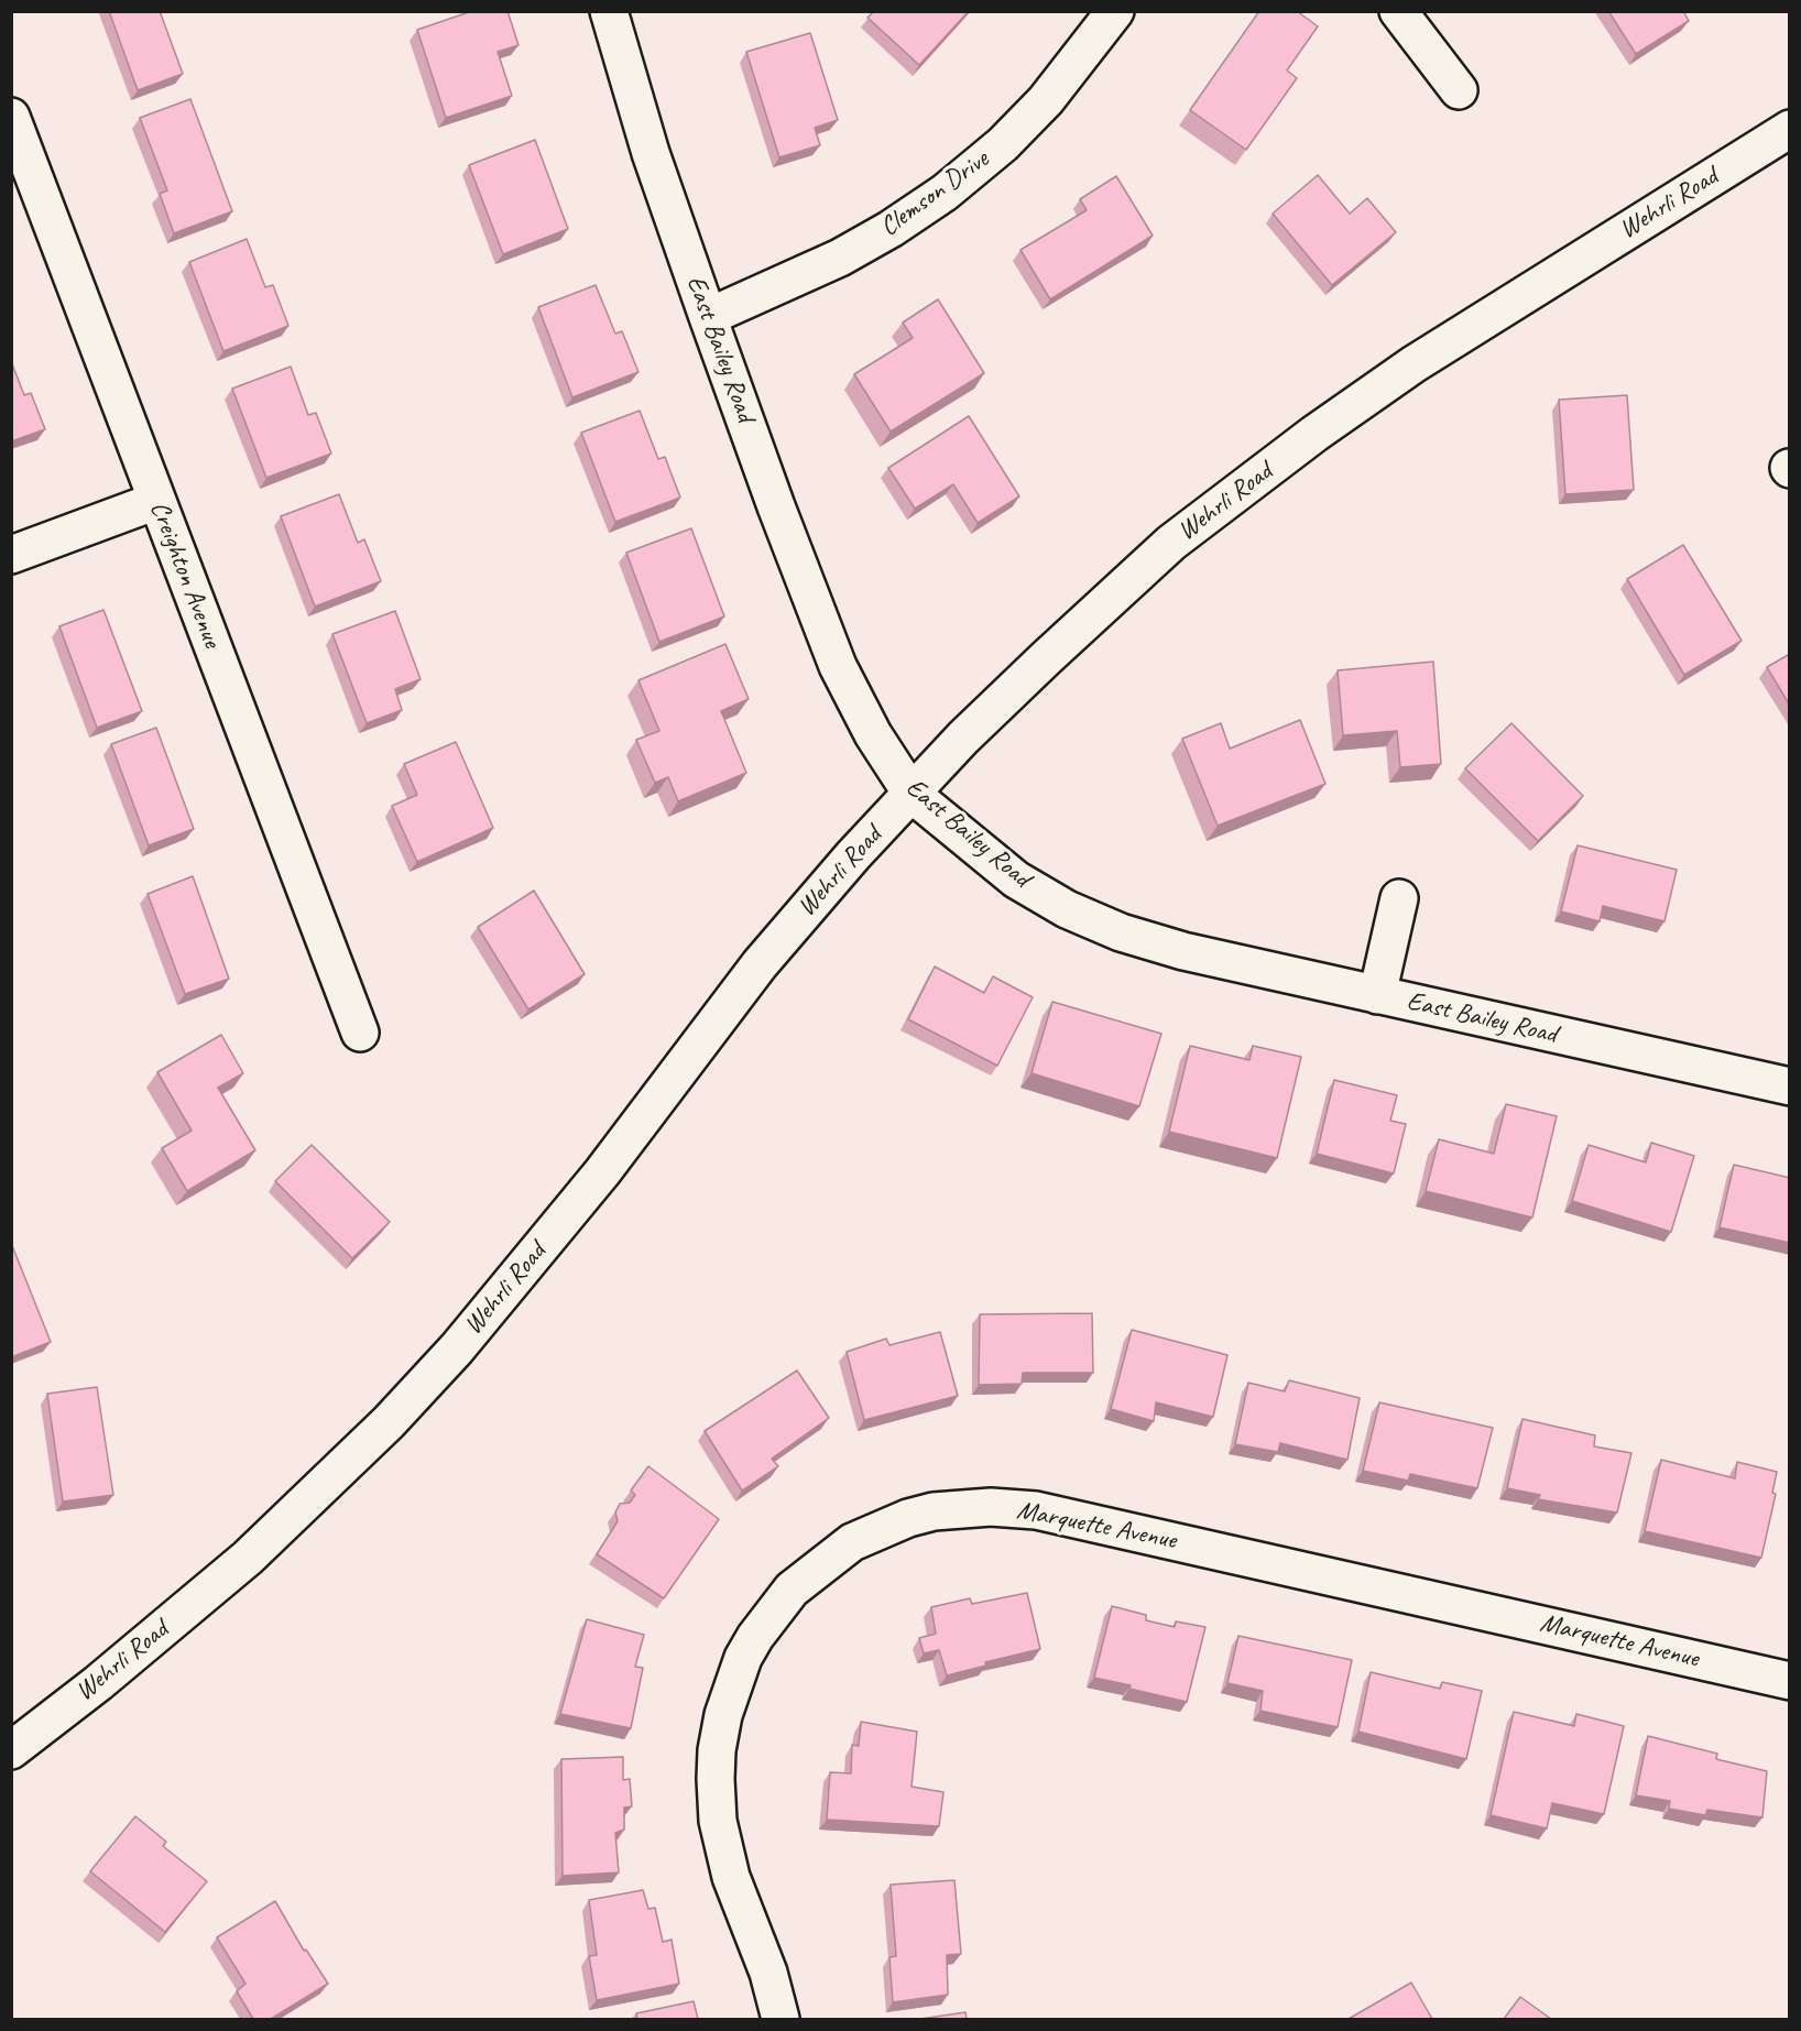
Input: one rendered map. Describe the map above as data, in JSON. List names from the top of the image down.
{
  "streets": {
    "street": [
      "Clemson Drive",
      "Wehrli Road",
      "East Bailey Road",
      "Creighton Avenue",
      "Marquette Avenue"
    ]
  },
  "crossings": [
    ["Clemson Drive", "East Bailey Road"],
    ["Wehrli Road", "East Bailey Road"]
  ]
}
